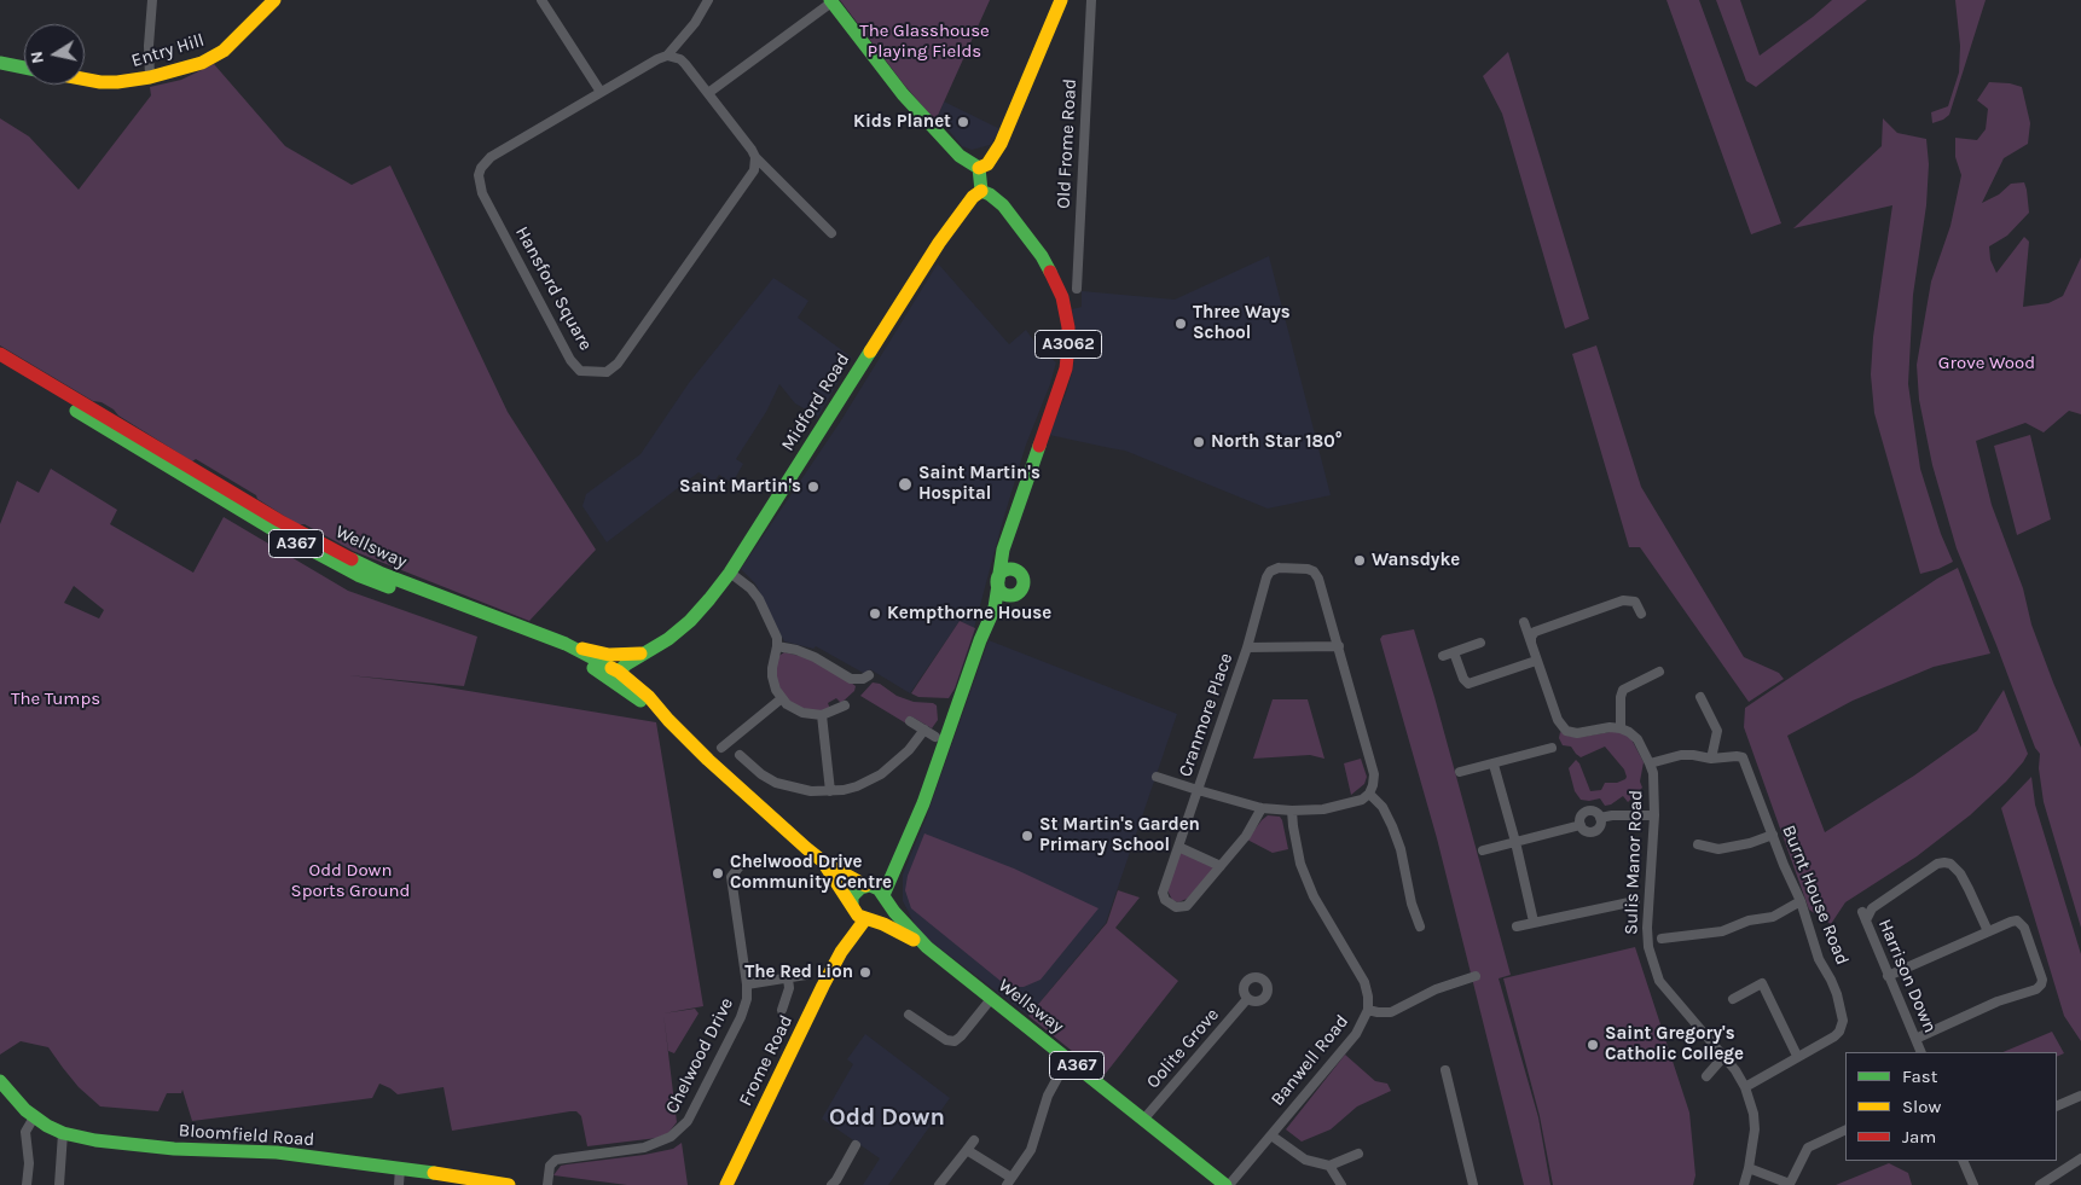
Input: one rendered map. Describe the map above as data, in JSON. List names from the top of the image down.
{
  "streets": {
    "main road": [
      "Entry Hill",
      "A3062",
      "Midford Road",
      "A367",
      "Wellsway",
      "Frome Road",
      "Bloomfield Road"
    ],
    "street": [
      "Old Frome Road",
      "Hansford Square",
      "Cranmore Place",
      "Sulis Manor Road",
      "Burnt House Road",
      "Harrison Down",
      "Oolite Grove",
      "Chelwood Drive",
      "Banwell Road"
    ]
  },
  "crossings": [
    ["A3062", "Midford Road"],
    ["A3062", "Wellsway"],
    ["A3062", "Frome Road"],
    ["Midford Road", "Wellsway"],
    ["Wellsway", "Oolite Grove"],
    ["Wellsway", "Frome Road"],
    ["Wellsway", "Banwell Road"],
    ["Cranmore Place", "Banwell Road"],
    ["Sulis Manor Road", "Burnt House Road"]
  ],
  "districts": ["Odd Down"],
  "parks": [
    "The Glasshouse Playing Fields",
    "Grove Wood",
    "The Tumps",
    "Odd Down Sports Ground"
  ],
  "places": [
    "Kids Planet",
    "Three Ways School",
    "North Star 180°",
    "Saint Martin's Hospital",
    "Saint Martin's",
    "Wansdyke",
    "Kempthorne House",
    "St Martin's Garden Primary School",
    "Chelwood Drive Community Centre",
    "The Red Lion",
    "Saint Gregory's Catholic College"
  ],
  "legend": ["Fast", "Slow", "Jam"],
  "north": "left"
}
